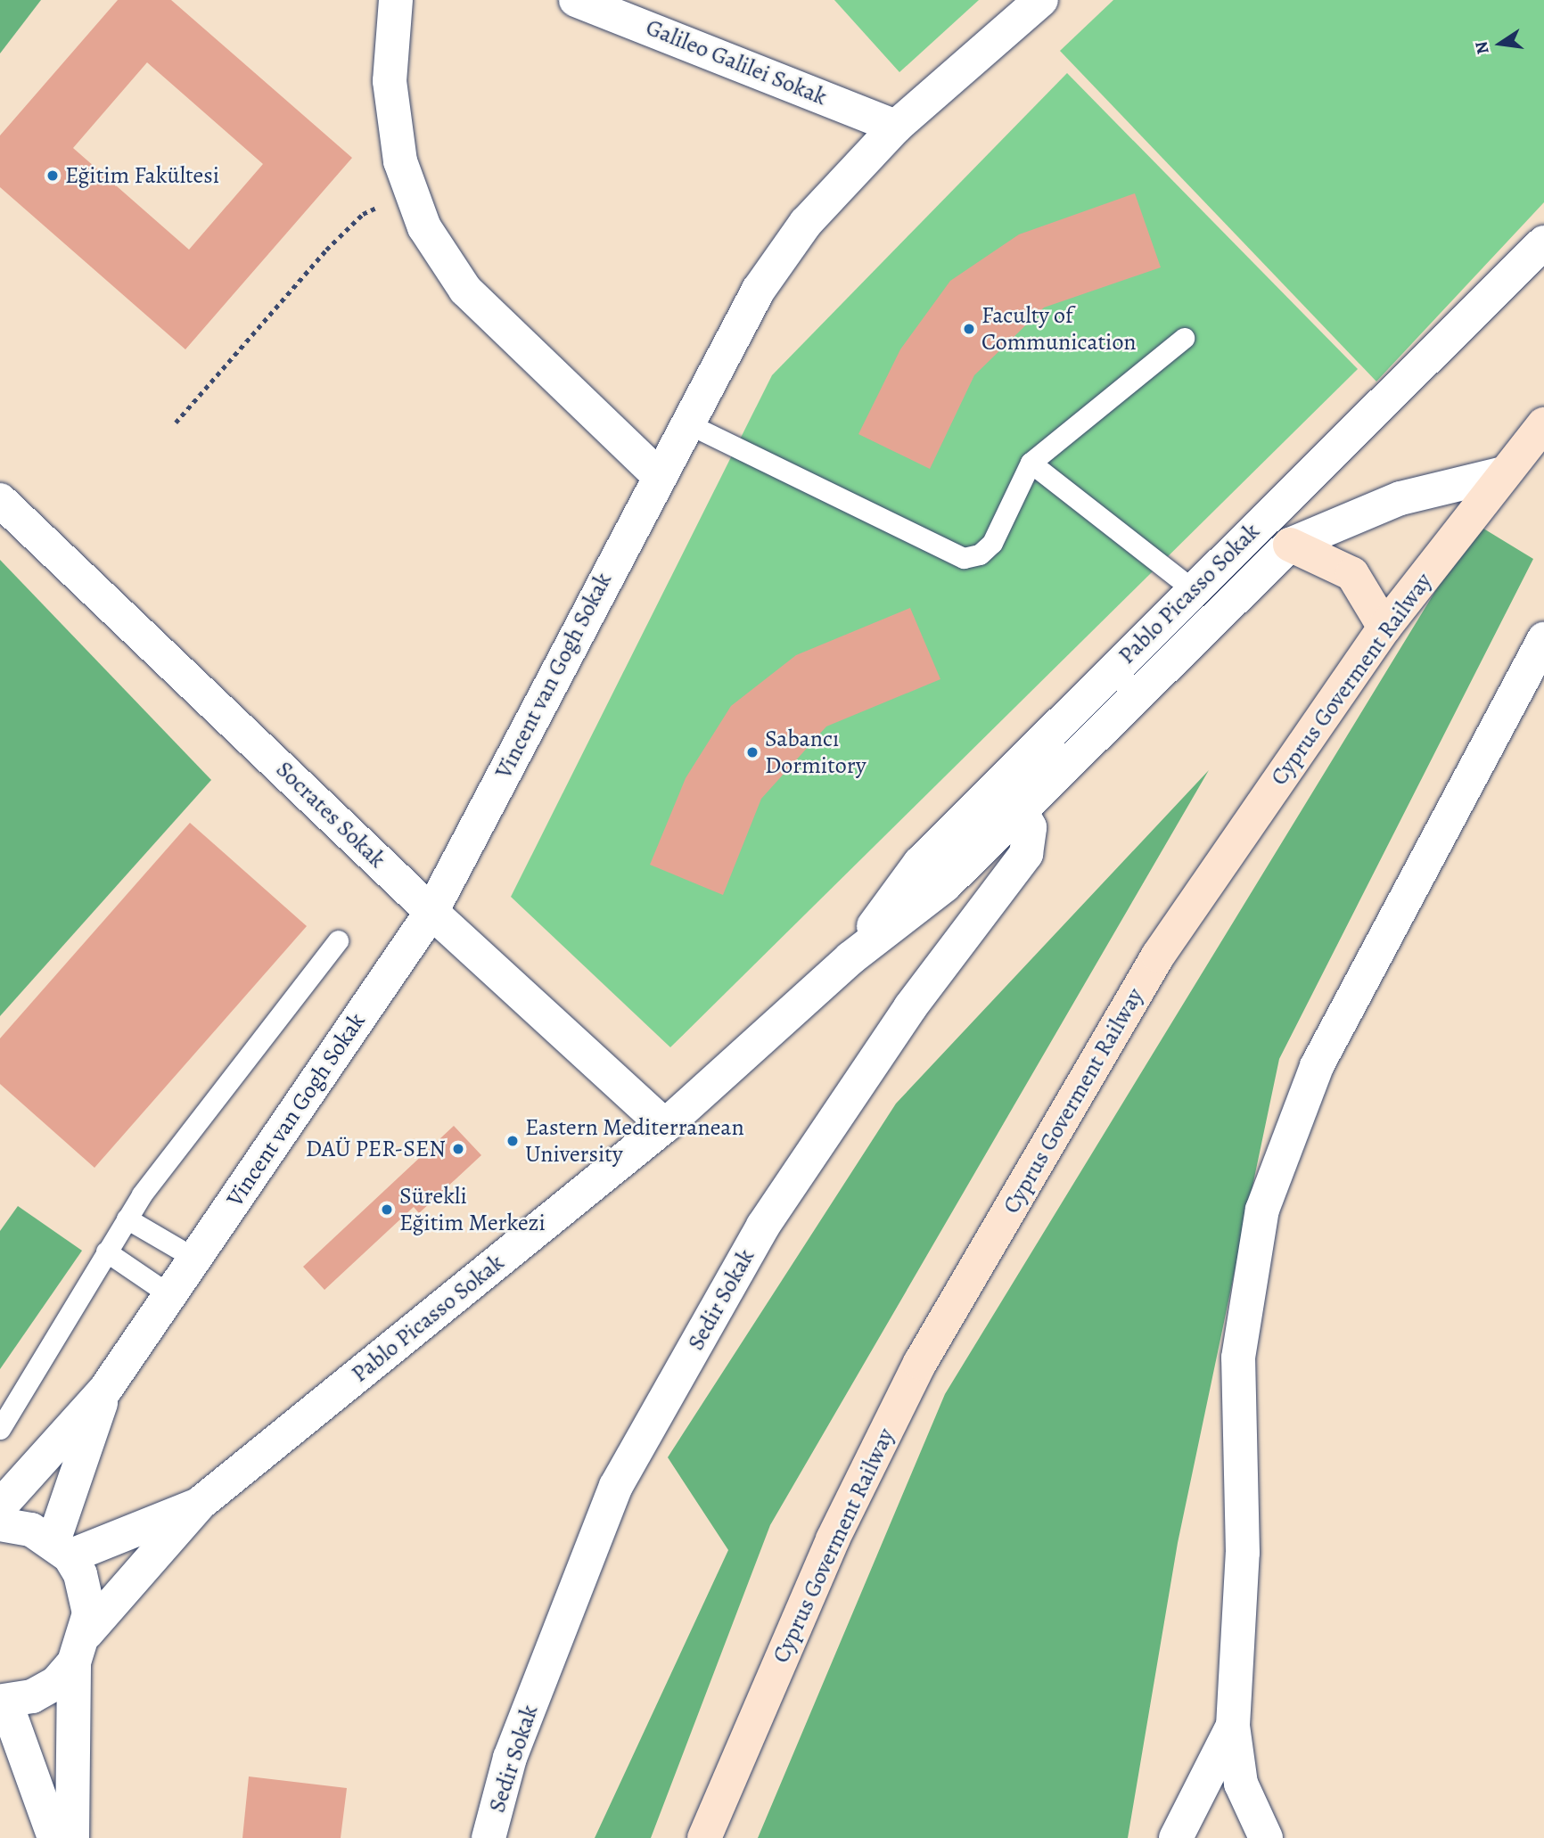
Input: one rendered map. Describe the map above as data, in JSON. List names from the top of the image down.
{
  "streets": {
    "main road": ["Cyprus Goverment Railway"],
    "street": [
      "Galileo Galilei Sokak",
      "Pablo Picasso Sokak",
      "Vincent van Gogh Sokak",
      "Socrates Sokak",
      "Sedir Sokak"
    ]
  },
  "crossings": [
    ["Galileo Galilei Sokak", "Vincent van Gogh Sokak"],
    ["Pablo Picasso Sokak", "Cyprus Goverment Railway"],
    ["Pablo Picasso Sokak", "Socrates Sokak"],
    ["Pablo Picasso Sokak", "Sedir Sokak"],
    ["Vincent van Gogh Sokak", "Socrates Sokak"]
  ],
  "places": [
    "Eğitim Fakültesi",
    "Faculty of Communication",
    "Sabancı Dormitory",
    "Eastern Mediterranean University",
    "DAÜ PER-SEN",
    "Sürekli Eğitim Merkezi"
  ],
  "north": "left"
}
